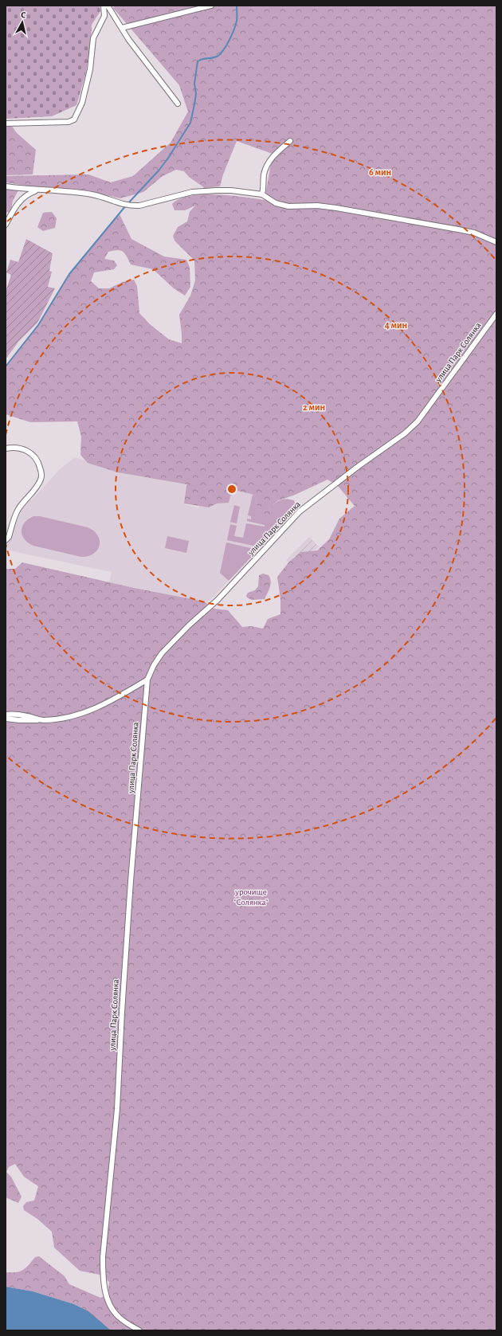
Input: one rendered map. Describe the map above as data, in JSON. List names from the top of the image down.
{
  "streets": {
    "street": ["улица Парк Солянка"]
  },
  "parks": ["урочище \"Солянка\""],
  "north": "top",
  "rings": ["6 мин", "4 мин", "2 мин"]
}
